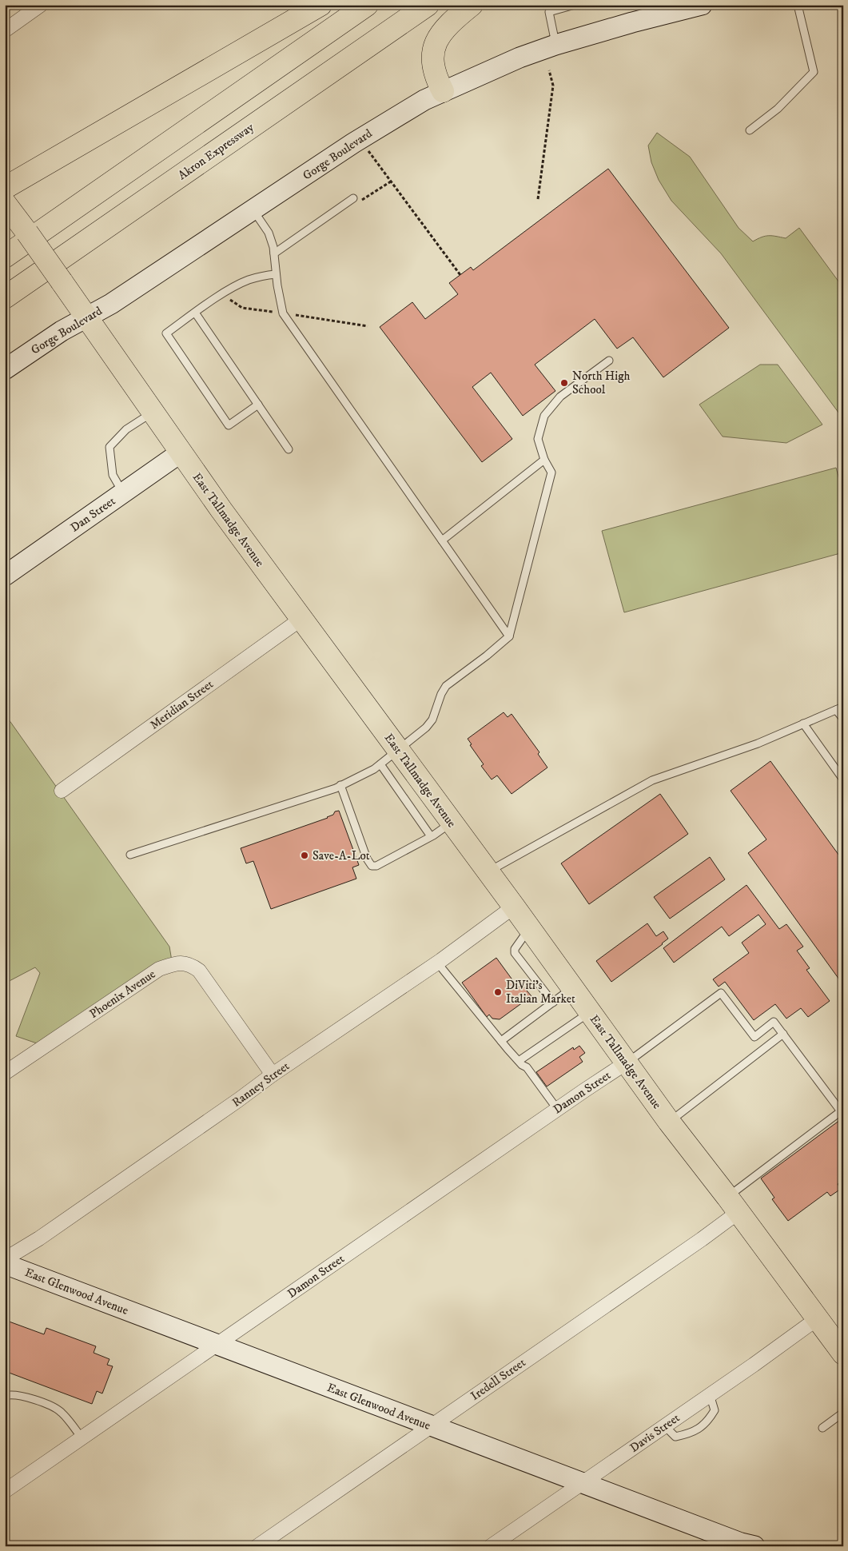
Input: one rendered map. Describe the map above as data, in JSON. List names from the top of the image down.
{
  "streets": {
    "main road": ["Akron Expressway", "East Tallmadge Avenue"],
    "street": [
      "Gorge Boulevard",
      "Dan Street",
      "Meridian Street",
      "Phoenix Avenue",
      "Ranney Street",
      "Damon Street",
      "East Glenwood Avenue",
      "Iredell Street",
      "Davis Street"
    ]
  },
  "crossings": [
    ["Gorge Boulevard", "East Tallmadge Avenue"],
    ["Dan Street", "East Tallmadge Avenue"],
    ["East Tallmadge Avenue", "Meridian Street"],
    ["East Tallmadge Avenue", "Ranney Street"],
    ["East Tallmadge Avenue", "Damon Street"],
    ["East Tallmadge Avenue", "Iredell Street"],
    ["East Tallmadge Avenue", "Davis Street"],
    ["Phoenix Avenue", "Ranney Street"],
    ["Damon Street", "East Glenwood Avenue"],
    ["East Glenwood Avenue", "Iredell Street"],
    ["East Glenwood Avenue", "Davis Street"]
  ],
  "places": ["North High School", "Save-A-Lot", "DiViti's Italian Market"]
}
